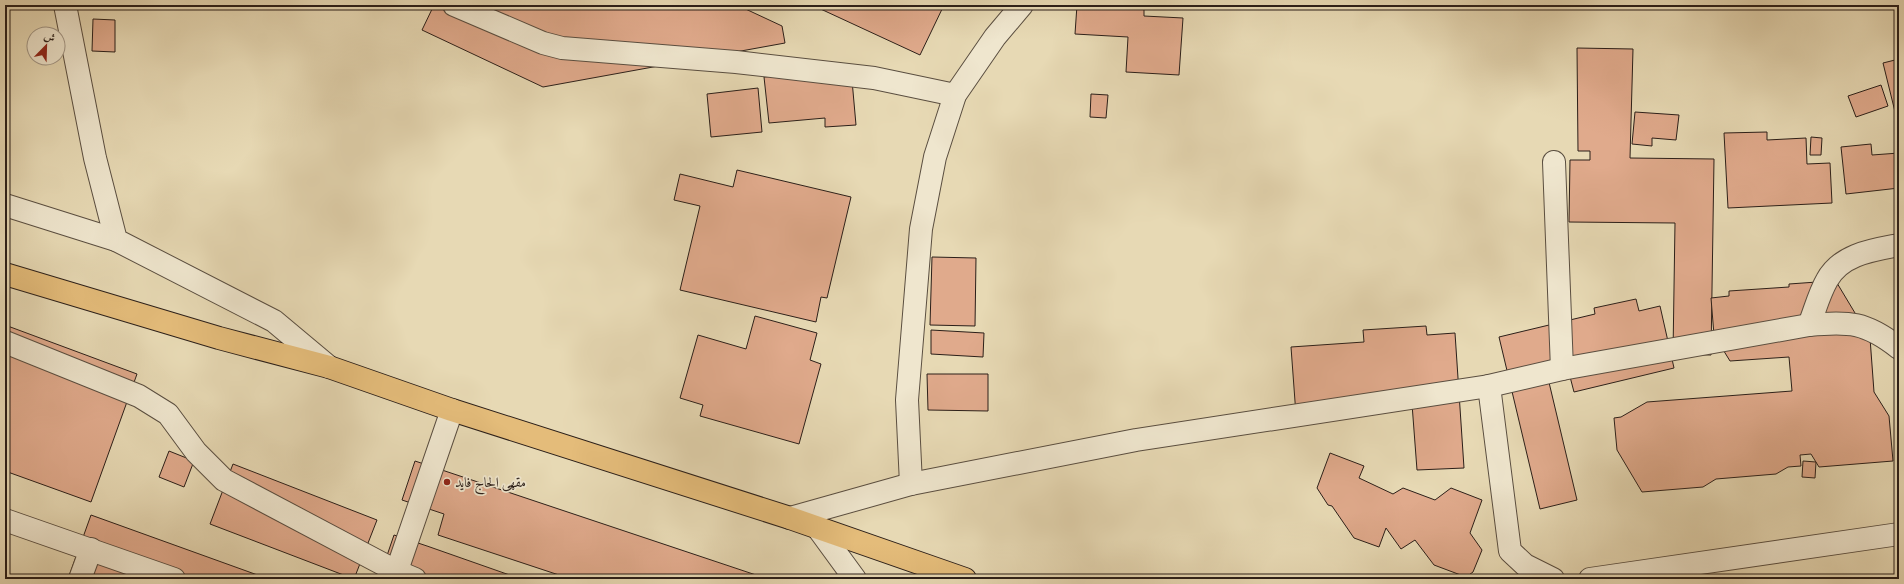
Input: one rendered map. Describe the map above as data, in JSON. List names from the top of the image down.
{
  "places": ["مقهى الحاج فايد"],
  "north": "top right"
}
